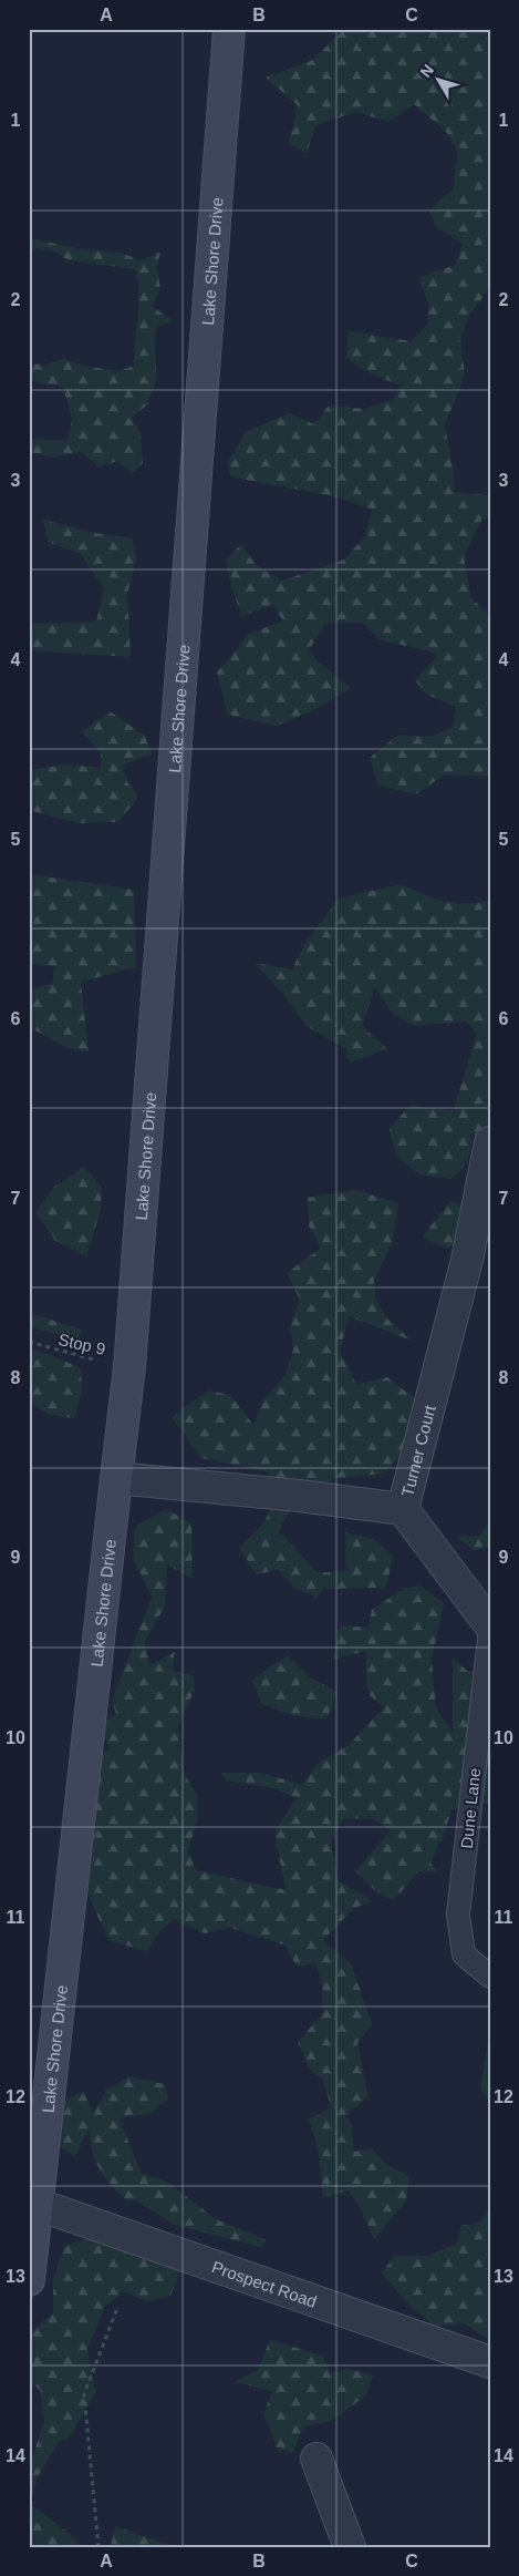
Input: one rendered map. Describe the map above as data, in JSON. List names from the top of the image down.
{
  "streets": {
    "street": ["Lake Shore Drive", "Turner Court", "Prospect Road"],
    "lane": ["Dune Lane"],
    "path": ["Stop 9"]
  },
  "crossings": [
    ["Lake Shore Drive", "Stop 9"],
    ["Lake Shore Drive", "Turner Court"],
    ["Lake Shore Drive", "Prospect Road"]
  ],
  "north": "top left",
  "grid": {
    "columns": ["A", "B", "C"],
    "rows": [
      "1",
      "2",
      "3",
      "4",
      "5",
      "6",
      "7",
      "8",
      "9",
      "10",
      "11",
      "12",
      "13",
      "14"
    ]
  }
}
